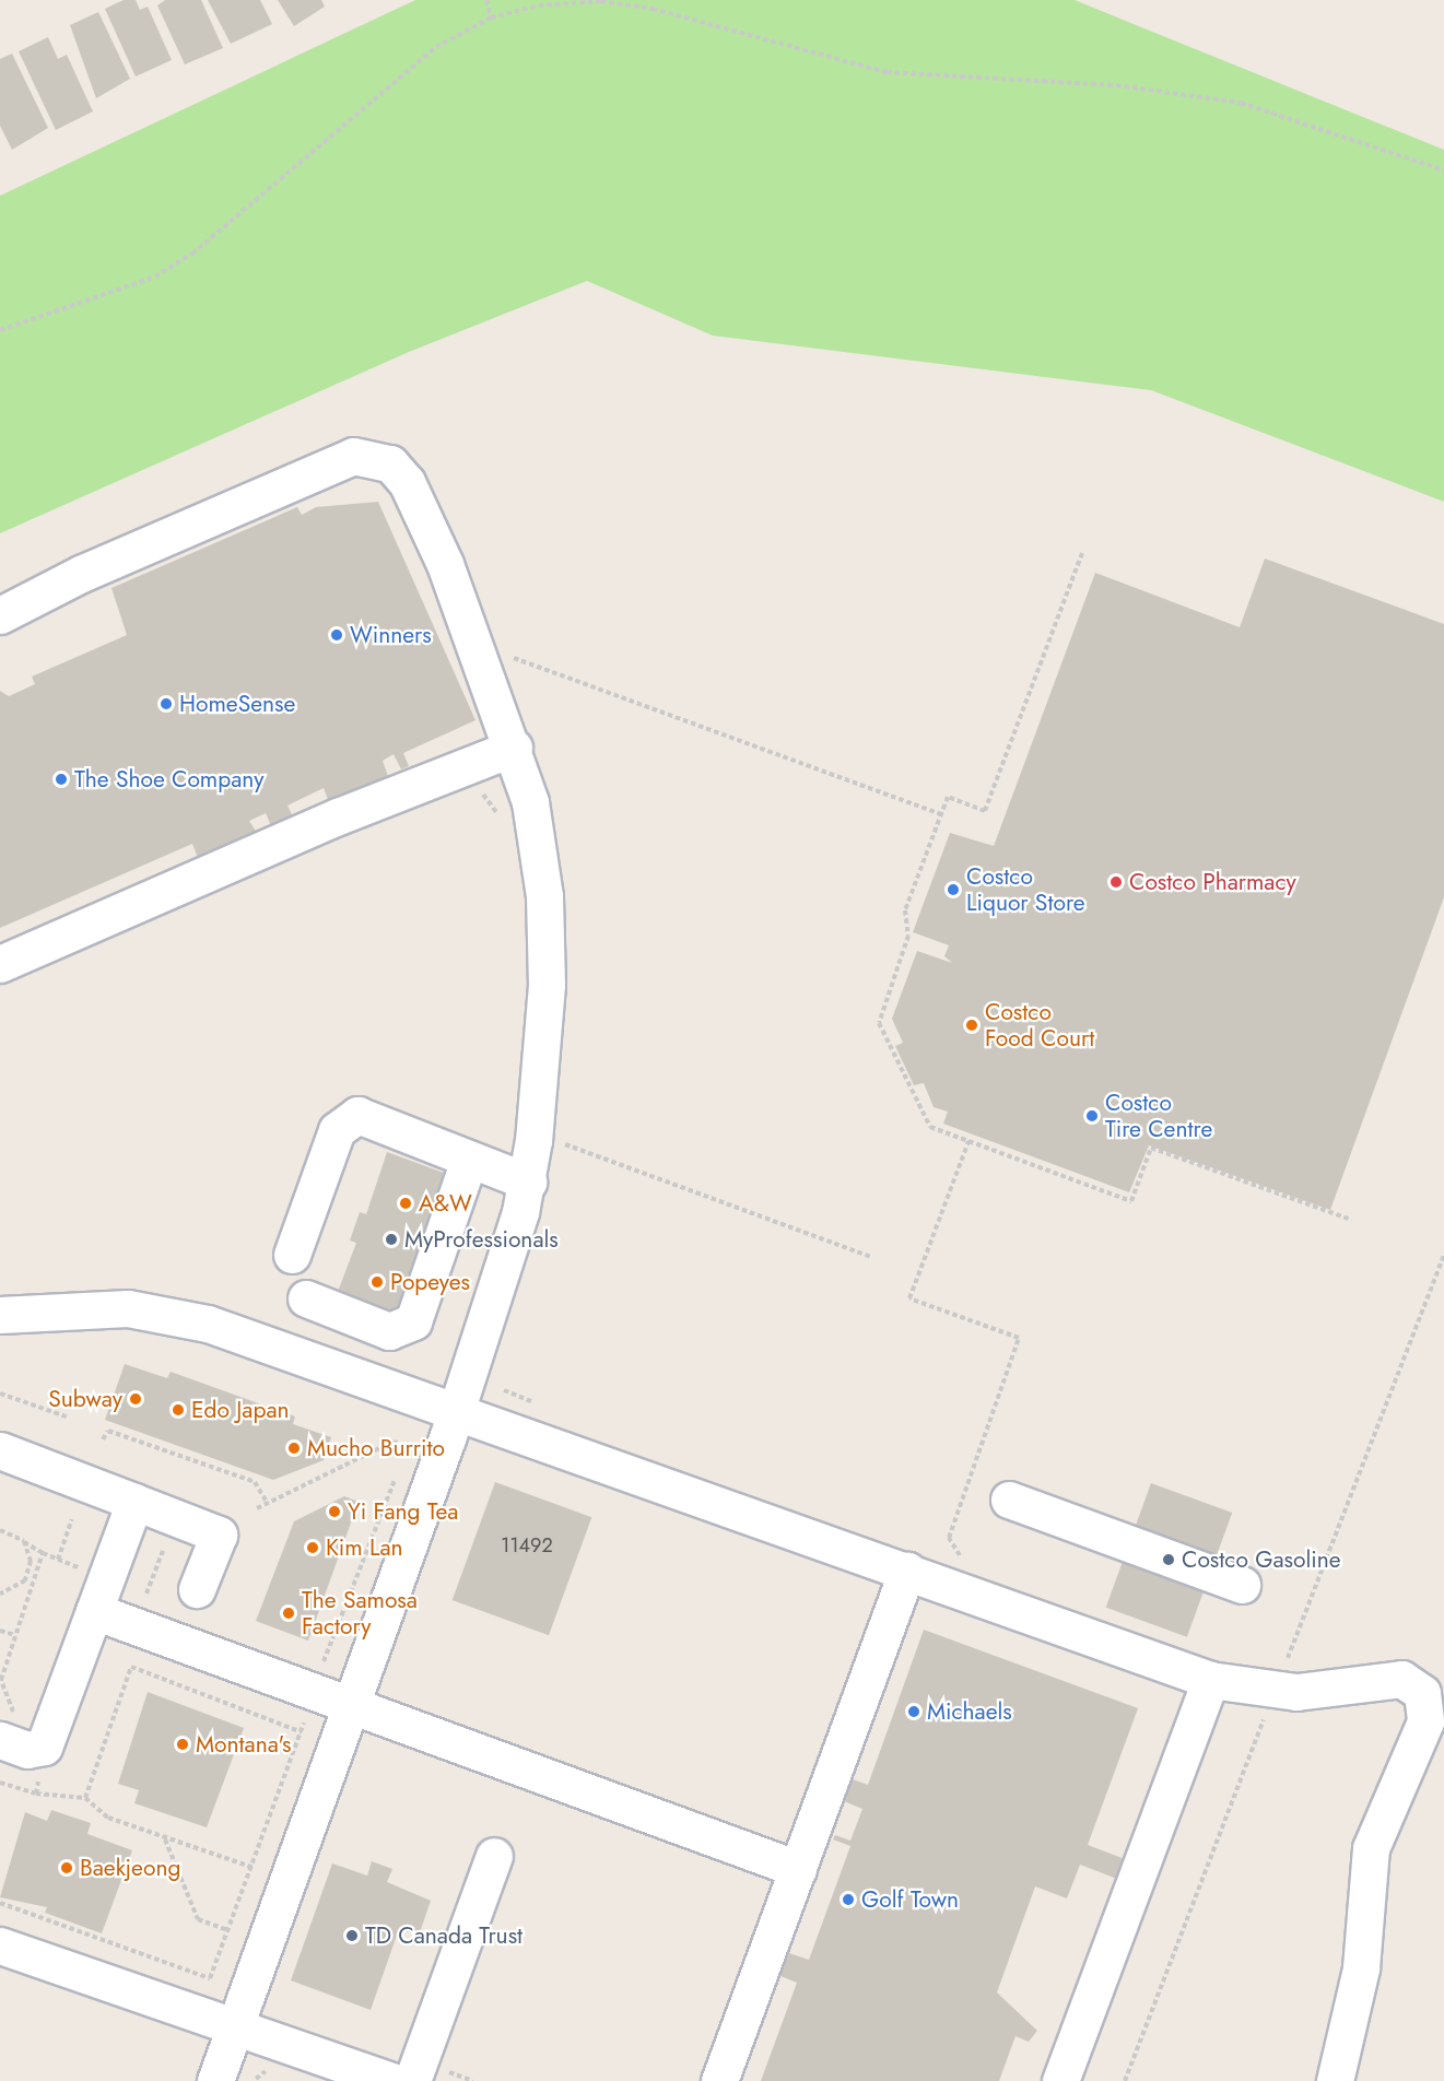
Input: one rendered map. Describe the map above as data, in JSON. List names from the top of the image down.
{
  "places": [
    "Winners",
    "HomeSense",
    "The Shoe Company",
    "Costco Pharmacy",
    "Costco Liquor Store",
    "Costco Food Court",
    "Costco Tire Centre",
    "A&W",
    "MyProfessionals",
    "Popeyes",
    "Subway",
    "Edo Japan",
    "Mucho Burrito",
    "Yi Fang Tea",
    "Kim Lan",
    "Costco Gasoline",
    "The Samosa Factory",
    "Michaels",
    "Montana's",
    "Baekjeong",
    "Golf Town",
    "TD Canada Trust"
  ],
  "house_numbers": ["11492"]
}
